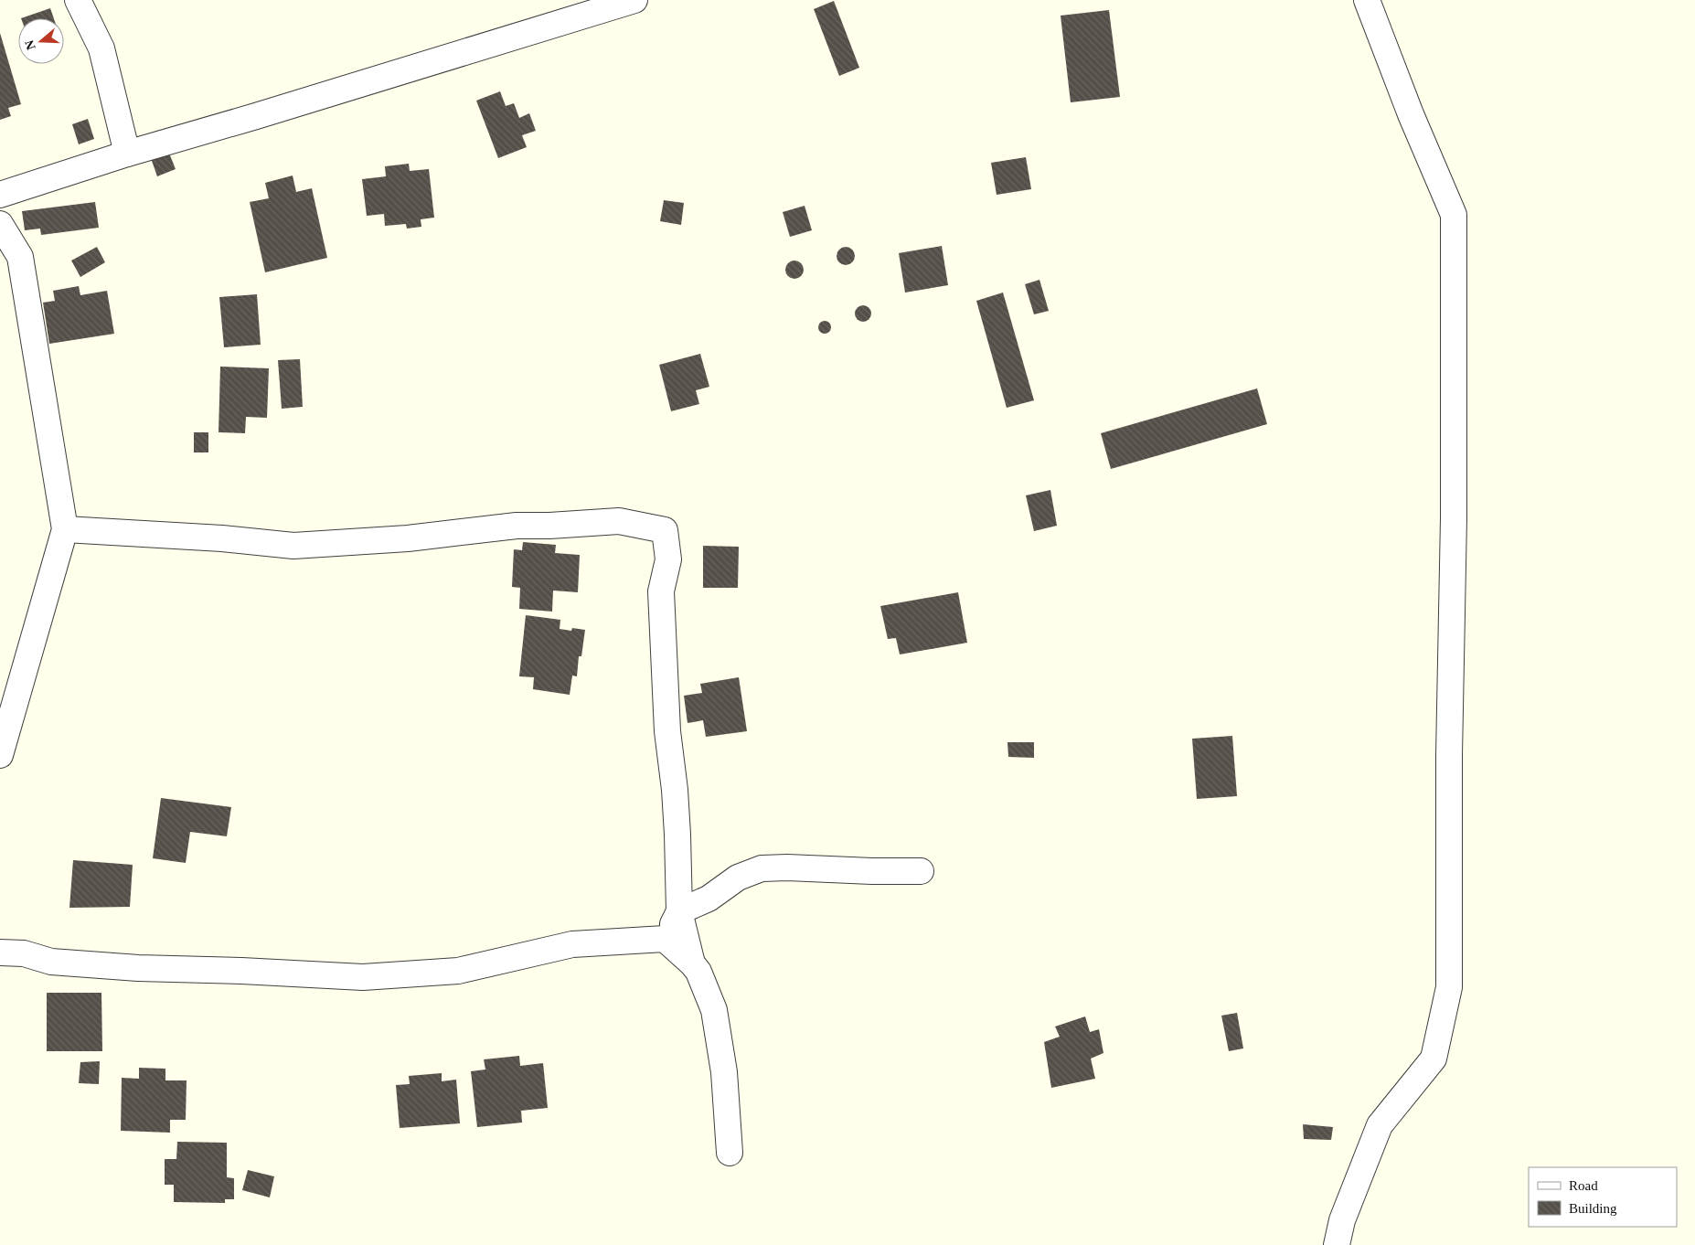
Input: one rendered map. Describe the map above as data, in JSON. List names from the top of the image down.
{
  "legend": ["Road", "Building"],
  "north": "left"
}
